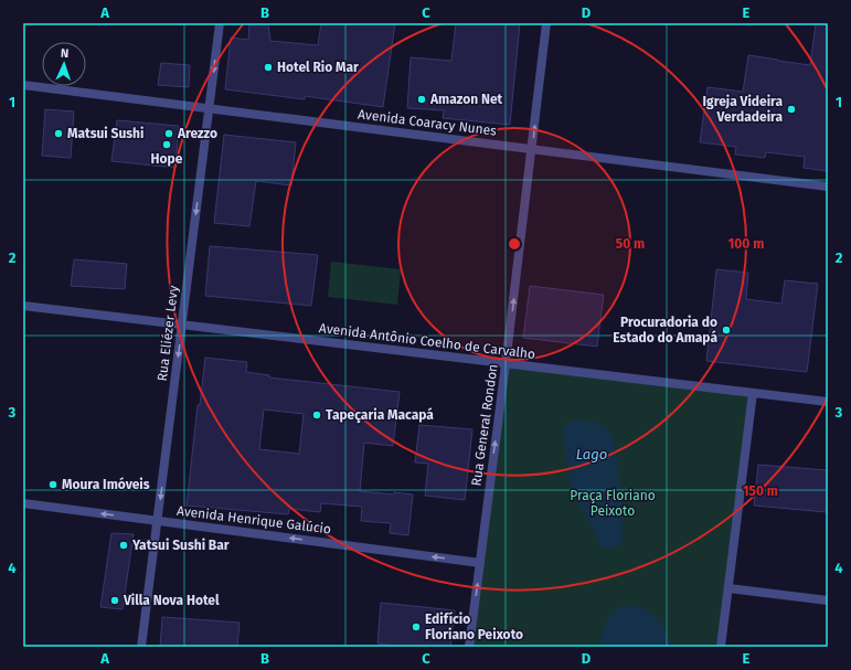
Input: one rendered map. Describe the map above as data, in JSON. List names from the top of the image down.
{
  "streets": {
    "street": [
      "Avenida Coaracy Nunes",
      "Rua Eliézer Levy",
      "Avenida Antônio Coelho de Carvalho",
      "Rua General Rondon",
      "Avenida Henrique Galúcio"
    ]
  },
  "crossings": [
    ["Avenida Coaracy Nunes", "Rua Eliézer Levy"],
    ["Avenida Coaracy Nunes", "Rua General Rondon"],
    ["Rua Eliézer Levy", "Avenida Antônio Coelho de Carvalho"],
    ["Rua Eliézer Levy", "Avenida Henrique Galúcio"],
    ["Avenida Antônio Coelho de Carvalho", "Rua General Rondon"],
    ["Rua General Rondon", "Avenida Henrique Galúcio"]
  ],
  "one_way": ["Rua Eliézer Levy", "Rua General Rondon", "Avenida Henrique Galúcio"],
  "water": ["Lago"],
  "parks": ["Praça Floriano Peixoto"],
  "places": [
    "Hotel Rio Mar",
    "Amazon Net",
    "Igreja Videira Verdadeira",
    "Matsui Sushi",
    "Arezzo",
    "Hope",
    "Procuradoria do Estado do Amapá",
    "Tapeçaria Macapá",
    "Moura Imóveis",
    "Yatsui Sushi Bar",
    "Villa Nova Hotel",
    "Edifício Floriano Peixoto"
  ],
  "north": "top",
  "grid": {
    "columns": [
      "A",
      "B",
      "C",
      "D",
      "E"
    ],
    "rows": [
      "1",
      "2",
      "3",
      "4"
    ]
  },
  "rings": ["50 m", "100 m", "150 m"]
}
